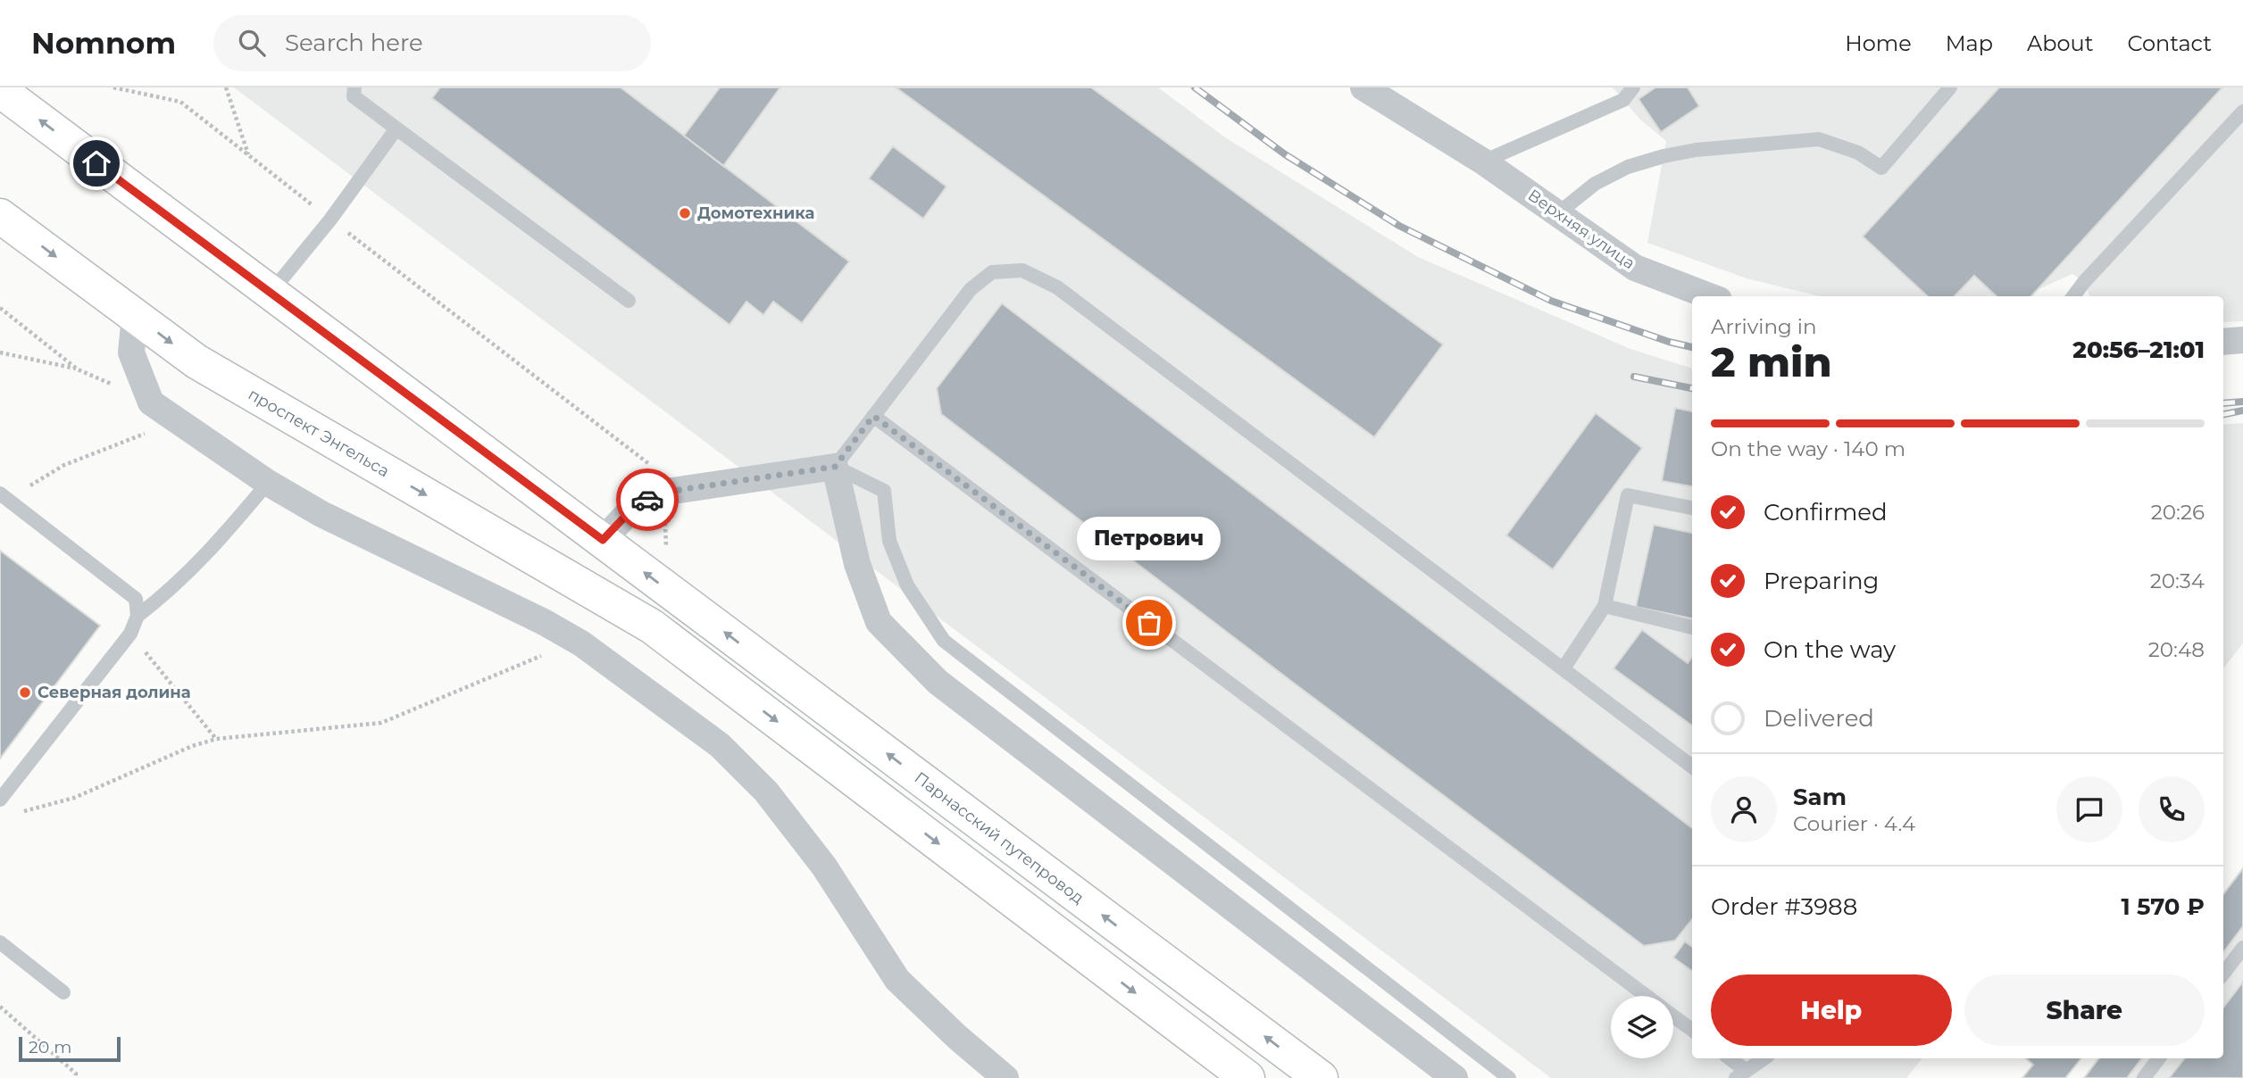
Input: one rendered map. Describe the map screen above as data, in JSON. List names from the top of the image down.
{
  "streets": {
    "main road": ["проспект Энгельса", "Парнасский путепровод"],
    "street": ["Верхняя улица"]
  },
  "one_way": ["Парнасский путепровод"],
  "places": ["Домотехника", "Петрович", "Северная долина"],
  "scale_bar": "20 m",
  "page": {
    "header": "Nomnom",
    "search": "Search here",
    "nav": [
      "Home",
      "Map",
      "About",
      "Contact"
    ],
    "heading": ["2 min", "Arriving in", "20:56–21:01"],
    "panel": [
      "Sam",
      "Courier · 4.4",
      "Order #3988",
      "1 570 ₽"
    ],
    "bar": "On the way · 140 m",
    "list": [
      ["Confirmed", "20:26"],
      ["Preparing", "20:34"],
      ["On the way", "20:48"],
      "Delivered"
    ],
    "bubble": "Петрович",
    "buttons": ["Help", "Share"],
    "scale": "20 m"
  }
}
